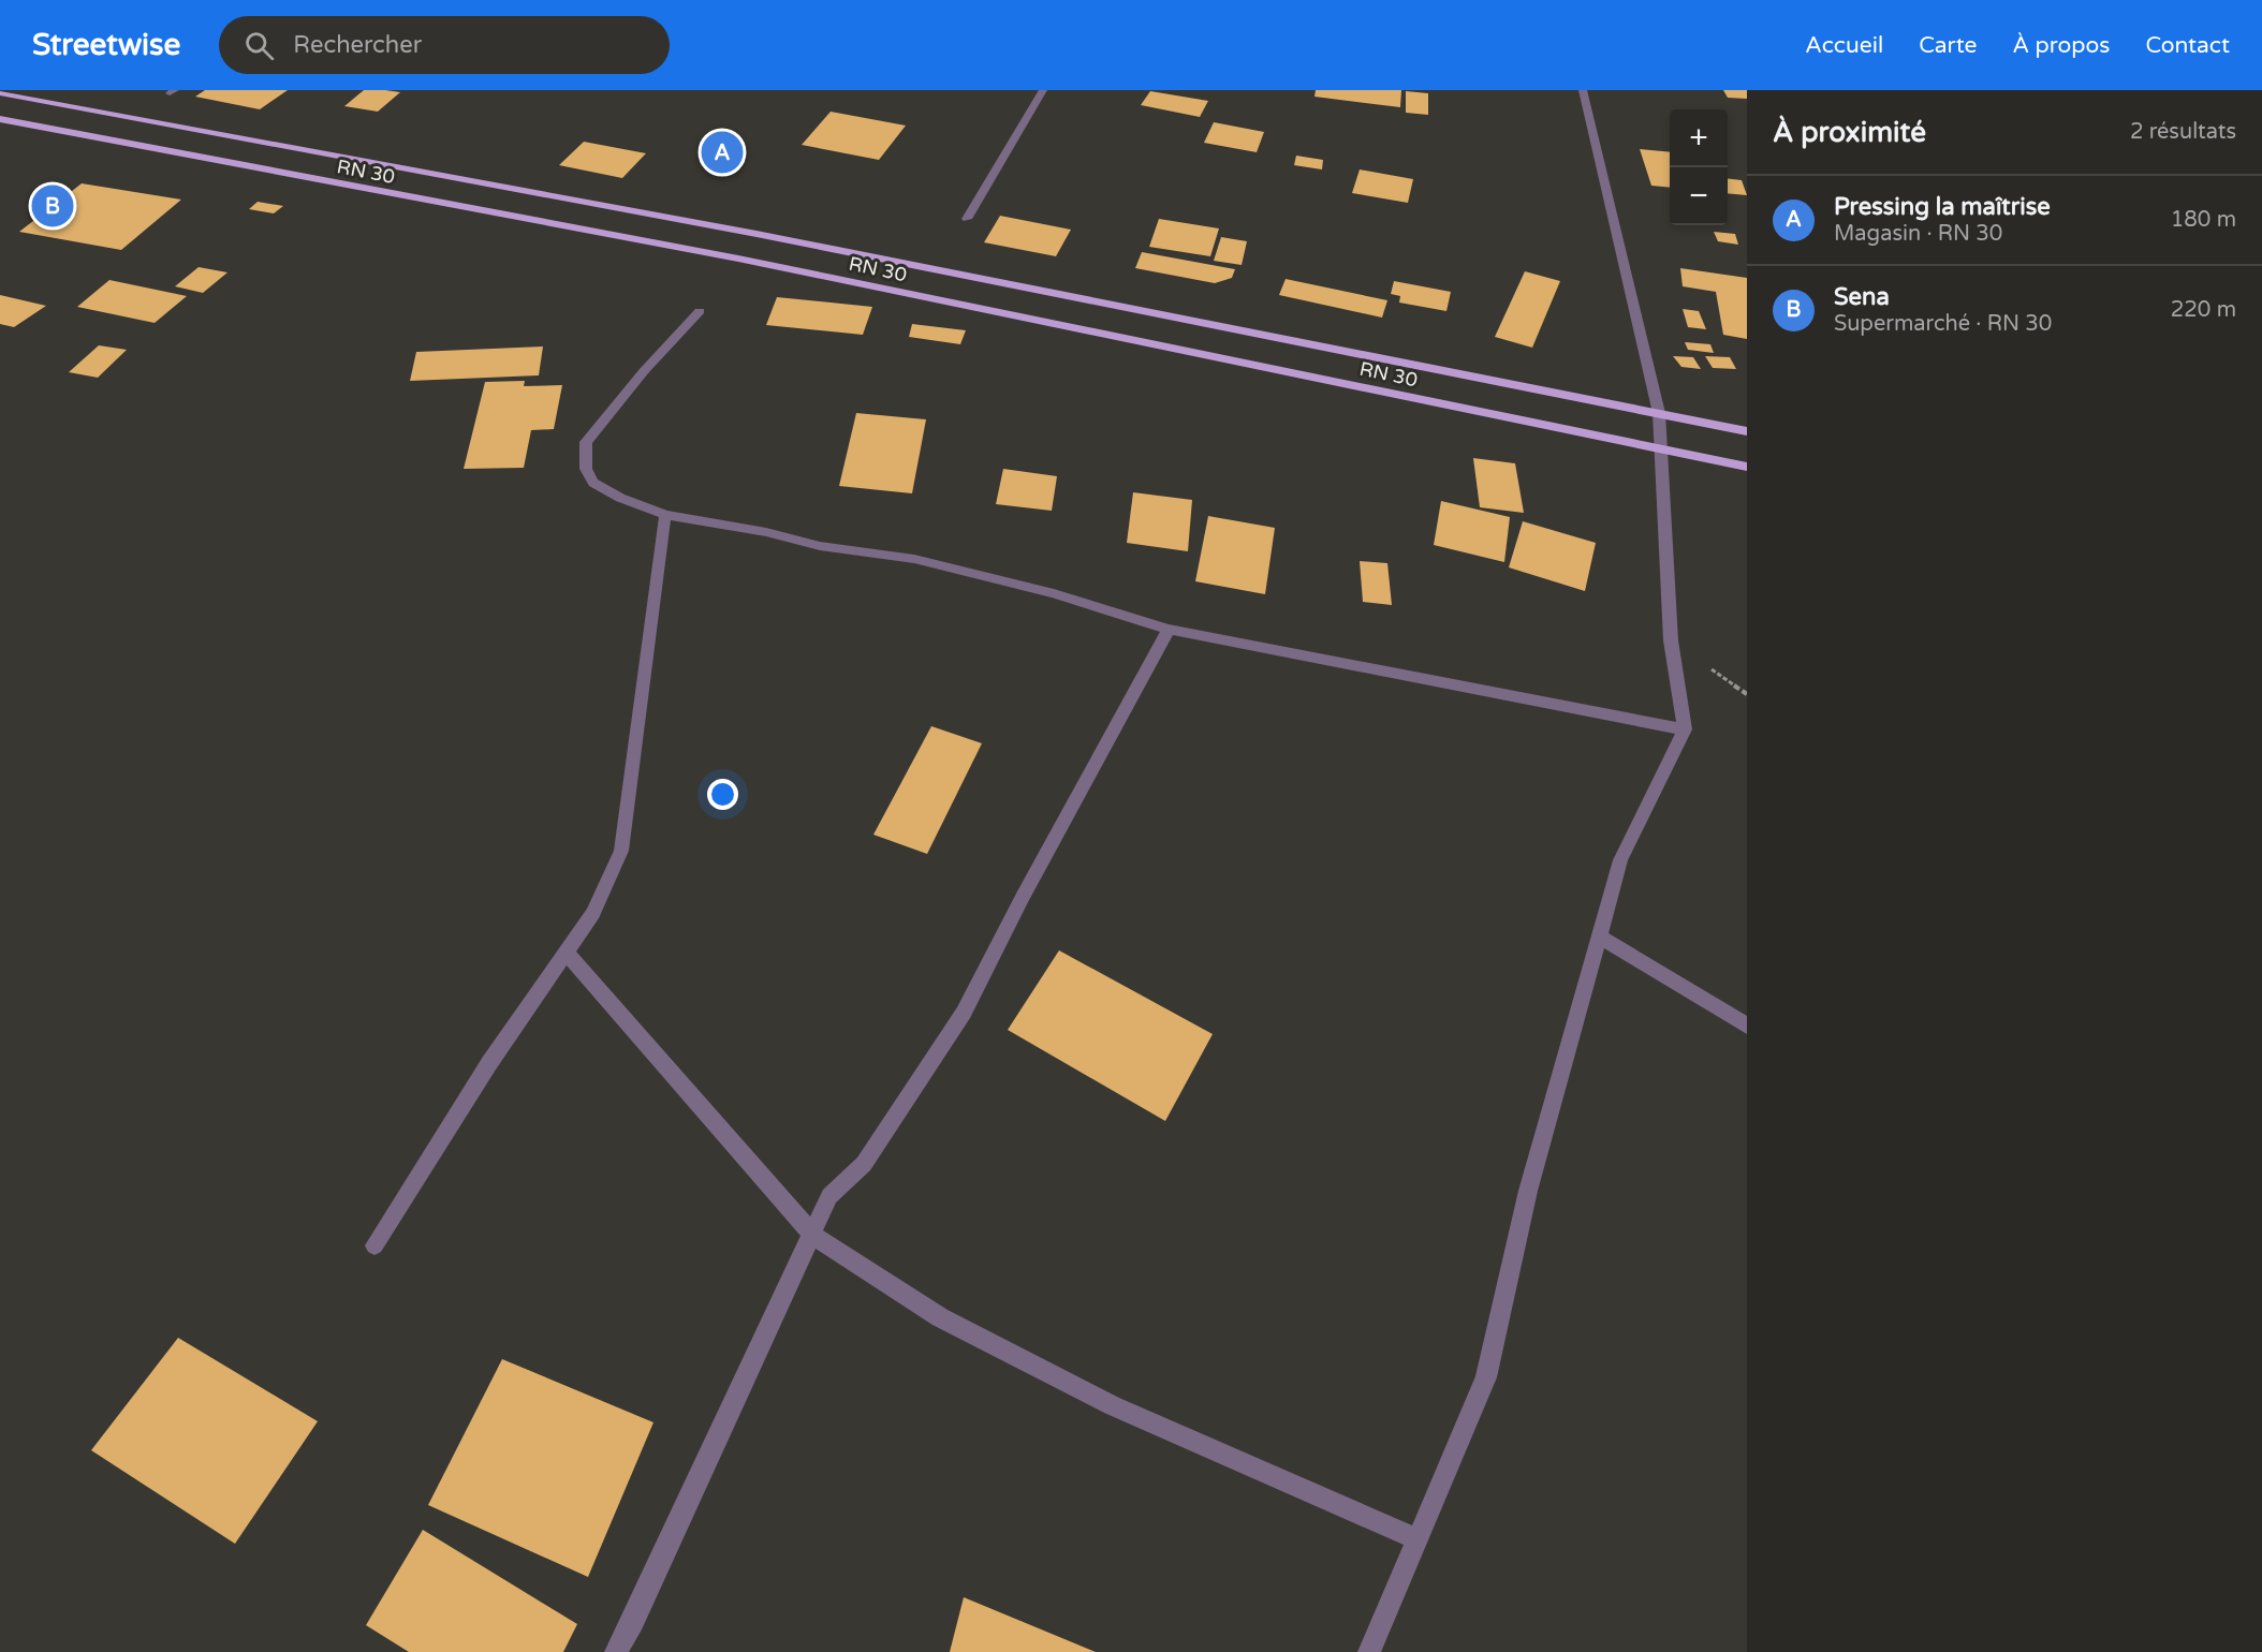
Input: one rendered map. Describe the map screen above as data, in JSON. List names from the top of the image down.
{
  "streets": {
    "main road": ["RN 30"]
  },
  "page": {
    "header": "Streetwise",
    "search": "Rechercher",
    "nav": [
      "Accueil",
      "Carte",
      "À propos",
      "Contact"
    ],
    "heading": ["À proximité", "2 résultats"],
    "map_buttons": ["+", "−"],
    "pins": ["A", "B"],
    "list": [
      {
        "mark": "A",
        "name": "Pressing la maîtrise",
        "note": "Magasin · RN 30",
        "value": "180 m"
      },
      {
        "mark": "B",
        "name": "Sena",
        "note": "Supermarché · RN 30",
        "value": "220 m"
      }
    ]
  }
}
